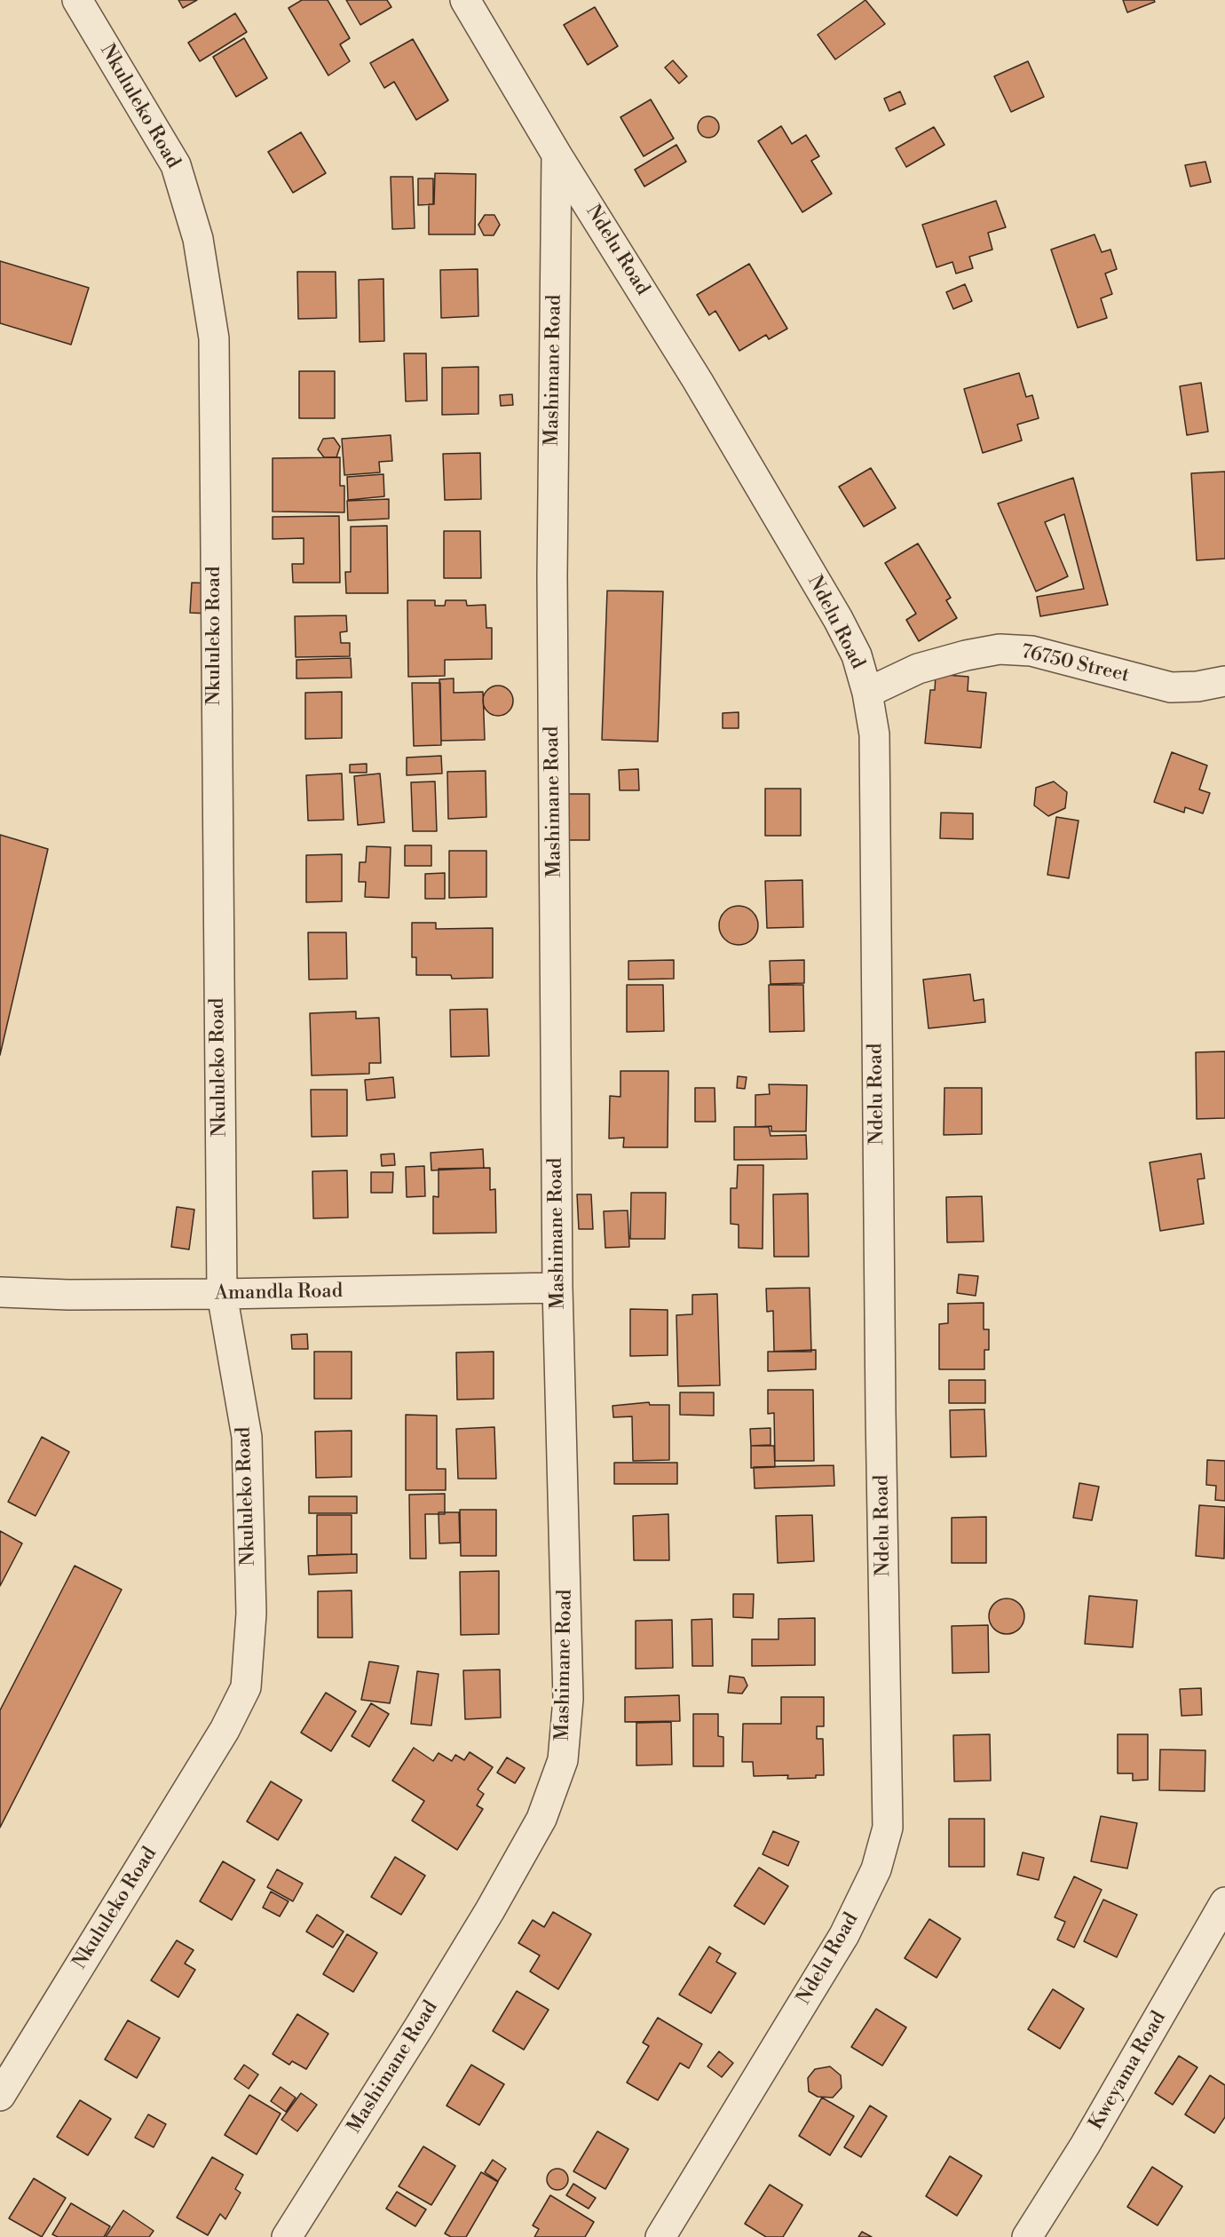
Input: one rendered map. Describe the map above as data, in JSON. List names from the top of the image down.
{
  "streets": {
    "street": [
      "Nkululeko Road",
      "Ndelu Road",
      "Mashimane Road",
      "76750 Street",
      "Amandla Road",
      "Kweyama Road"
    ]
  },
  "crossings": [
    ["Nkululeko Road", "Amandla Road"],
    ["Ndelu Road", "Mashimane Road"],
    ["Ndelu Road", "76750 Street"],
    ["Mashimane Road", "Amandla Road"]
  ]
}
